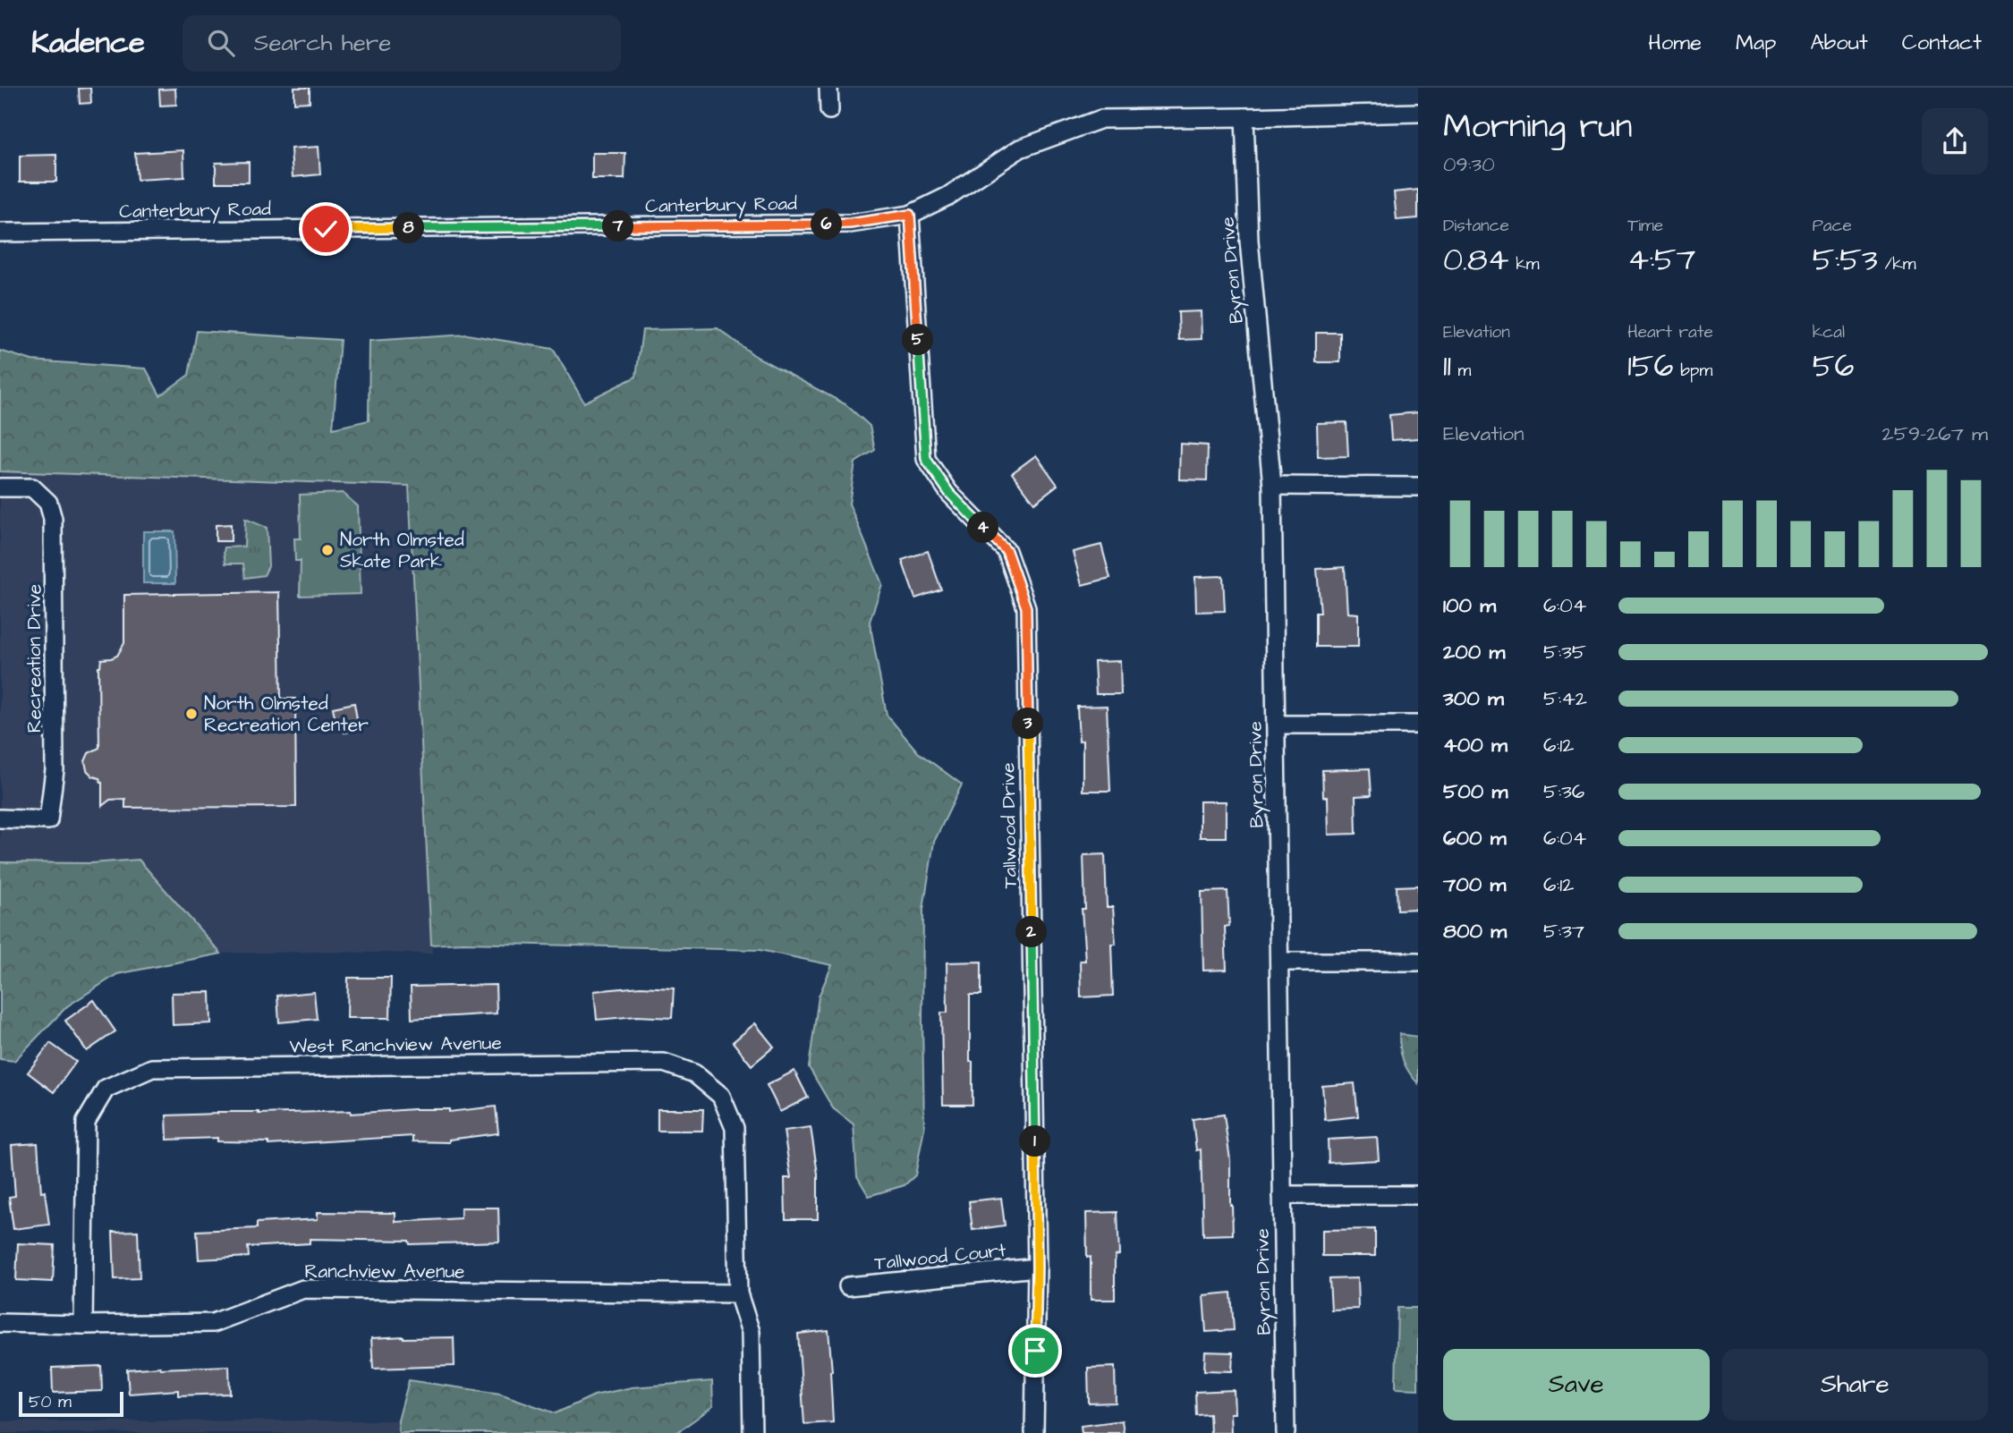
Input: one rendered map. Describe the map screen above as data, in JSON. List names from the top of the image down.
{
  "streets": {
    "street": [
      "Canterbury Road",
      "Byron Drive",
      "Recreation Drive",
      "Tallwood Drive",
      "West Ranchview Avenue",
      "Tallwood Court",
      "Ranchview Avenue"
    ]
  },
  "crossings": [
    ["Canterbury Road", "Byron Drive"],
    ["Canterbury Road", "Tallwood Drive"],
    ["Tallwood Drive", "Tallwood Court"],
    ["West Ranchview Avenue", "Ranchview Avenue"]
  ],
  "places": ["North Olmsted Skate Park", "North Olmsted Recreation Center"],
  "scale_bar": "50 m",
  "page": {
    "header": "Kadence",
    "search": "Search here",
    "nav": [
      "Home",
      "Map",
      "About",
      "Contact"
    ],
    "heading": ["Morning run", "09:30"],
    "stats": [
      ["Distance", "0.84 km"],
      ["Time", "4:57"],
      ["Pace", "5:53 /km"],
      ["Elevation", "11 m"],
      ["Heart rate", "156 bpm"],
      ["kcal", "56"]
    ],
    "pins": [
      "6",
      "7",
      "8",
      "5",
      "4",
      "3",
      "2",
      "1"
    ],
    "chart": ["Elevation", "259–267 m"],
    "list": [
      {
        "name": "100 m",
        "note": "6:04"
      },
      {
        "name": "200 m",
        "note": "5:35"
      },
      {
        "name": "300 m",
        "note": "5:42"
      },
      {
        "name": "400 m",
        "note": "6:12"
      },
      {
        "name": "500 m",
        "note": "5:36"
      },
      {
        "name": "600 m",
        "note": "6:04"
      },
      {
        "name": "700 m",
        "note": "6:12"
      },
      {
        "name": "800 m",
        "note": "5:37"
      }
    ],
    "buttons": ["Save", "Share"],
    "scale": "50 m"
  }
}
